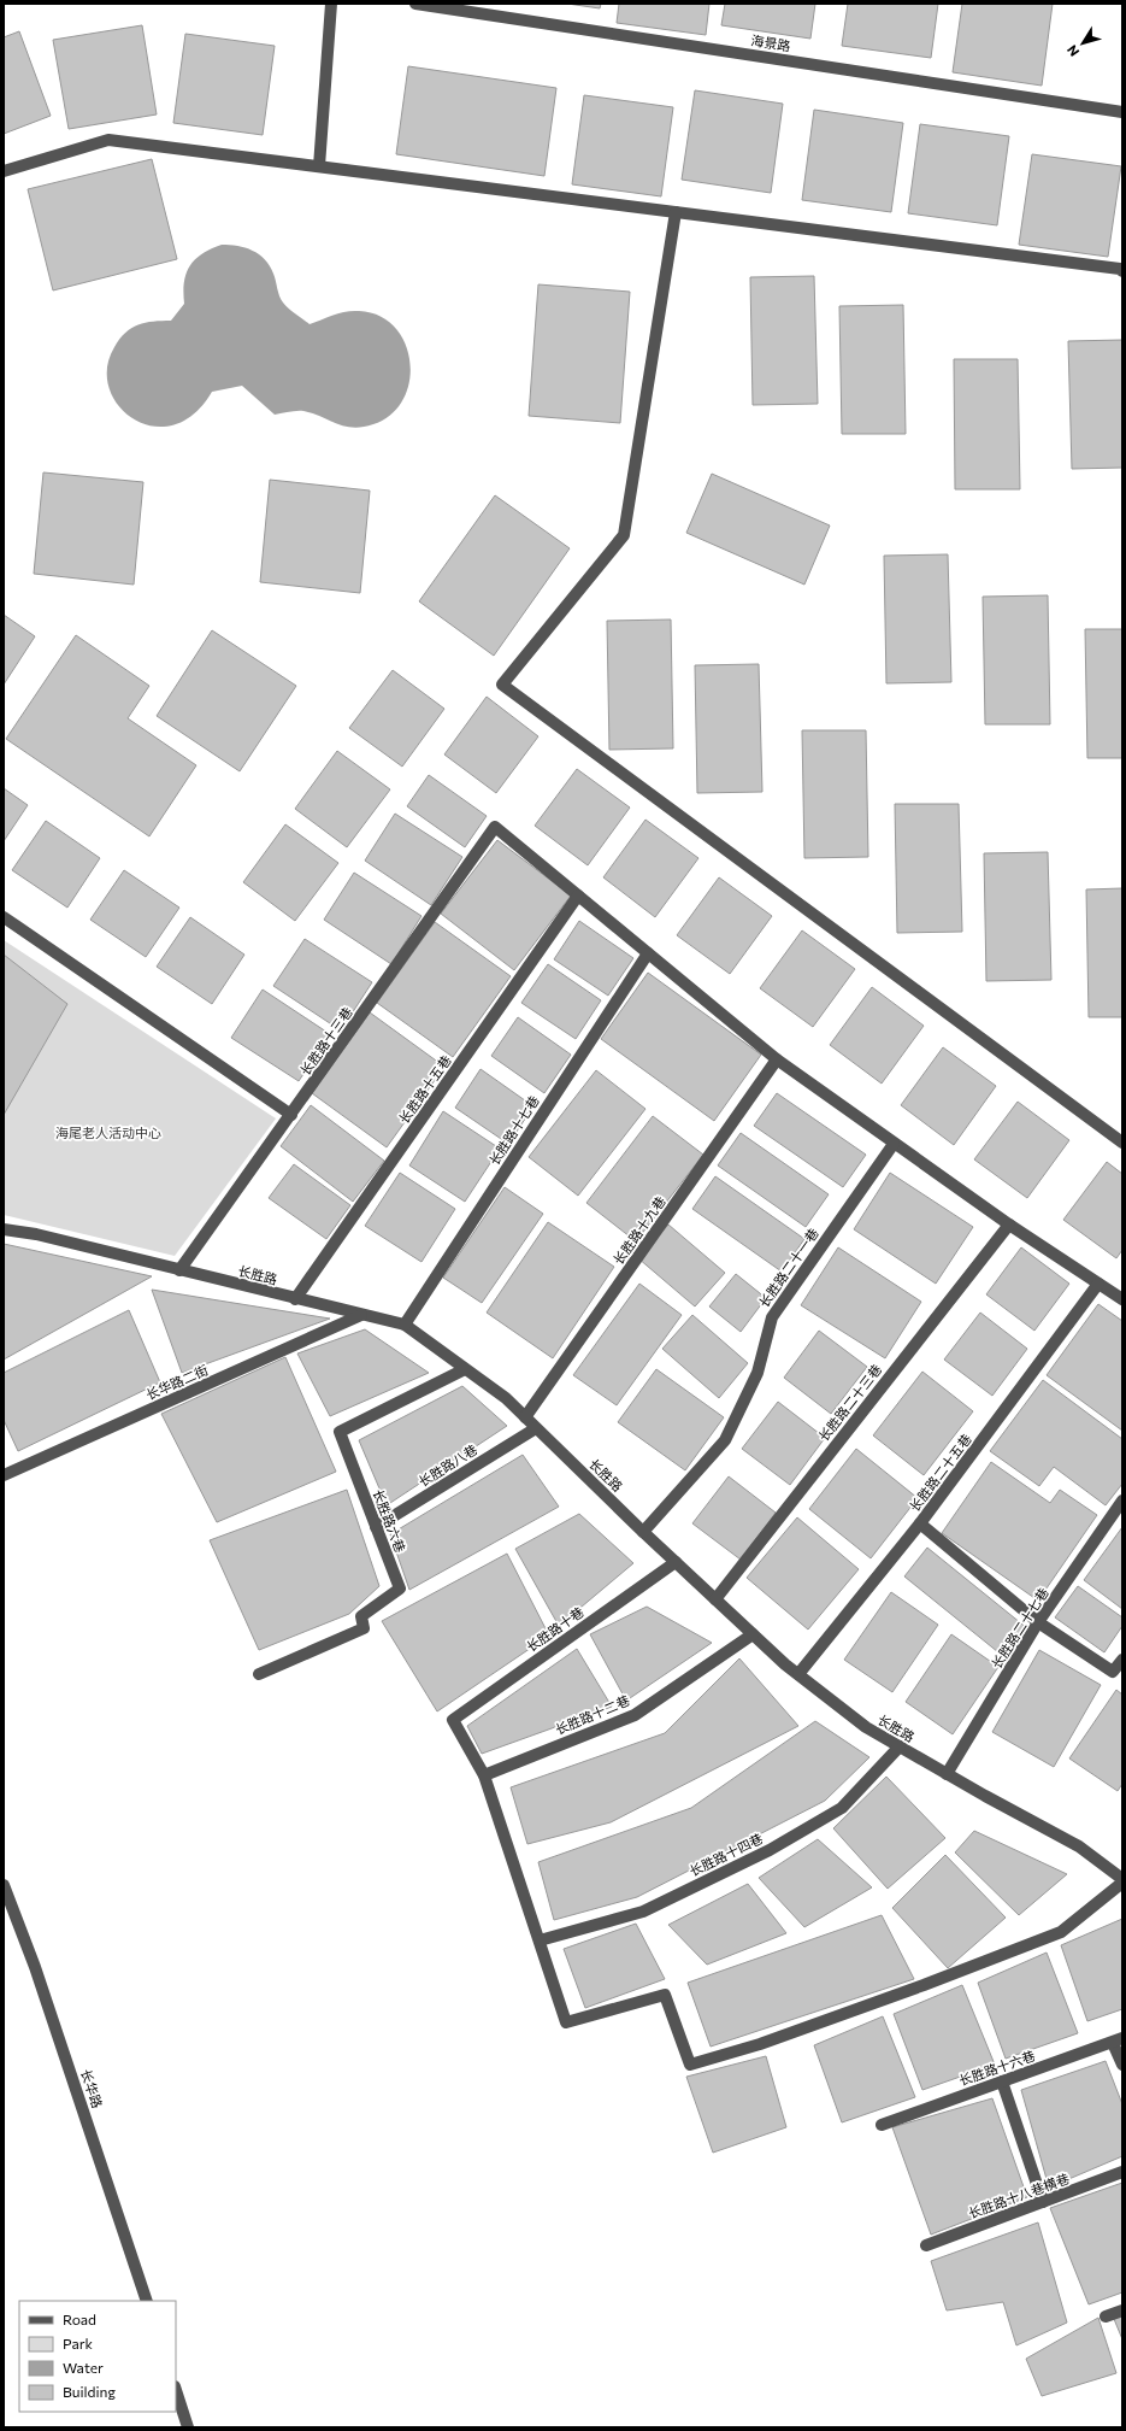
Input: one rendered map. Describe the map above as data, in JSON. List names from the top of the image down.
{
  "streets": {
    "street": [
      "海景路",
      "长胜路十三巷",
      "长胜路十五巷",
      "长胜路十七巷",
      "长胜路十九巷",
      "长胜路二十一巷",
      "长胜路",
      "长华路二街",
      "长胜路二十三巷",
      "长胜路八巷",
      "长胜路二十五巷",
      "长胜路六巷",
      "长胜路二十七巷",
      "长胜路十巷",
      "长胜路十二巷",
      "长胜路十四巷",
      "长胜路十六巷",
      "长华路",
      "长胜路十八巷横巷"
    ]
  },
  "crossings": [
    ["长胜路十三巷", "长胜路十五巷"],
    ["长胜路十三巷", "长胜路"],
    ["长胜路十五巷", "长胜路"],
    ["长胜路十七巷", "长胜路"],
    ["长胜路十九巷", "长胜路"],
    ["长胜路二十一巷", "长胜路"],
    ["长胜路", "长华路二街"],
    ["长胜路", "长胜路二十三巷"],
    ["长胜路", "长胜路八巷"],
    ["长胜路", "长胜路二十五巷"],
    ["长胜路", "长胜路六巷"],
    ["长胜路", "长胜路二十七巷"],
    ["长胜路", "长胜路十巷"],
    ["长胜路", "长胜路十二巷"],
    ["长胜路", "长胜路十四巷"],
    ["长胜路八巷", "长胜路六巷"],
    ["长胜路十巷", "长胜路十二巷"]
  ],
  "parks": ["海尾老人活动中心"],
  "legend": [
    "Road",
    "Park",
    "Water",
    "Building"
  ],
  "north": "bottom left"
}
